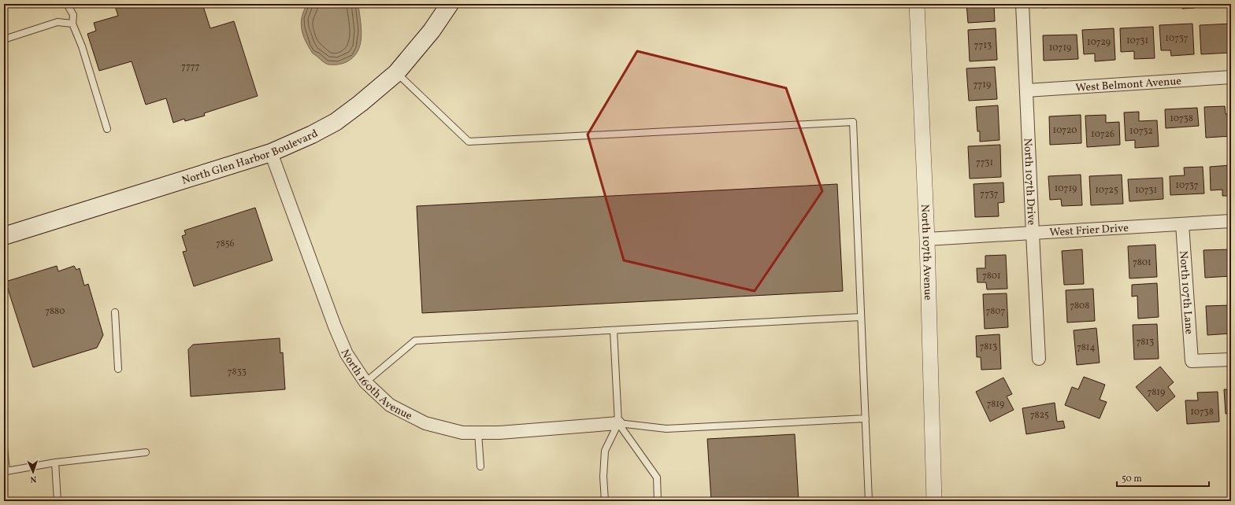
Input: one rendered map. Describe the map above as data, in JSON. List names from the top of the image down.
{
  "streets": {
    "main road": ["North Glen Harbor Boulevard"],
    "street": [
      "West Belmont Avenue",
      "North 107th Drive",
      "West Frier Drive",
      "North 107th Avenue",
      "North 107th Lane",
      "North 160th Avenue"
    ]
  },
  "crossings": [
    ["West Belmont Avenue", "North 107th Drive"],
    ["North Glen Harbor Boulevard", "North 160th Avenue"],
    ["North 107th Drive", "West Frier Drive"],
    ["West Frier Drive", "North 107th Avenue"],
    ["West Frier Drive", "North 107th Lane"]
  ],
  "house_numbers": [
    "10737",
    "10731",
    "10729",
    "7713",
    "10719",
    "7777",
    "7719",
    "10738",
    "10720",
    "10732",
    "10726",
    "7731",
    "10737",
    "10719",
    "10725",
    "10731",
    "7737",
    "7856",
    "7801",
    "7801",
    "7808",
    "7880",
    "7807",
    "7813",
    "7813",
    "7814",
    "7833",
    "7819",
    "7819",
    "10738",
    "7825"
  ],
  "scale_bar": "50 m",
  "north": "bottom"
}
